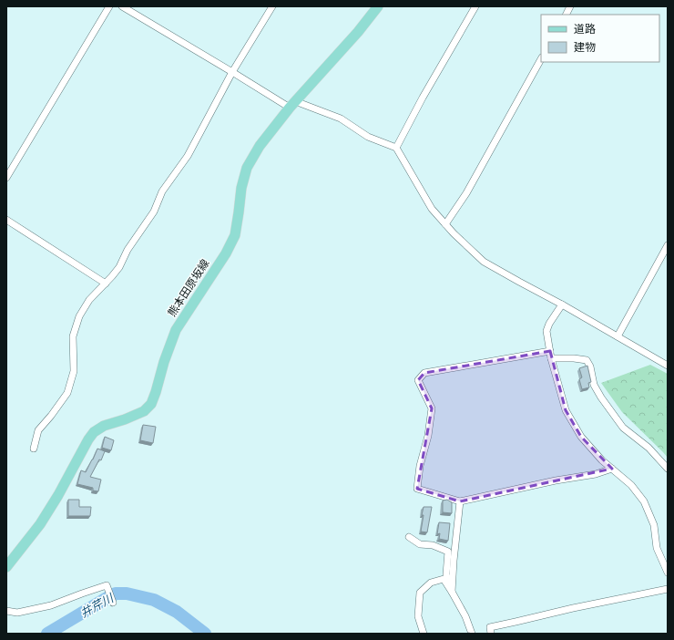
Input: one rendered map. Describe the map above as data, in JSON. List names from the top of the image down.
{
  "streets": {
    "main road": ["熊本田原坂線"]
  },
  "water": ["井芹川"],
  "legend": ["道路", "建物"]
}
